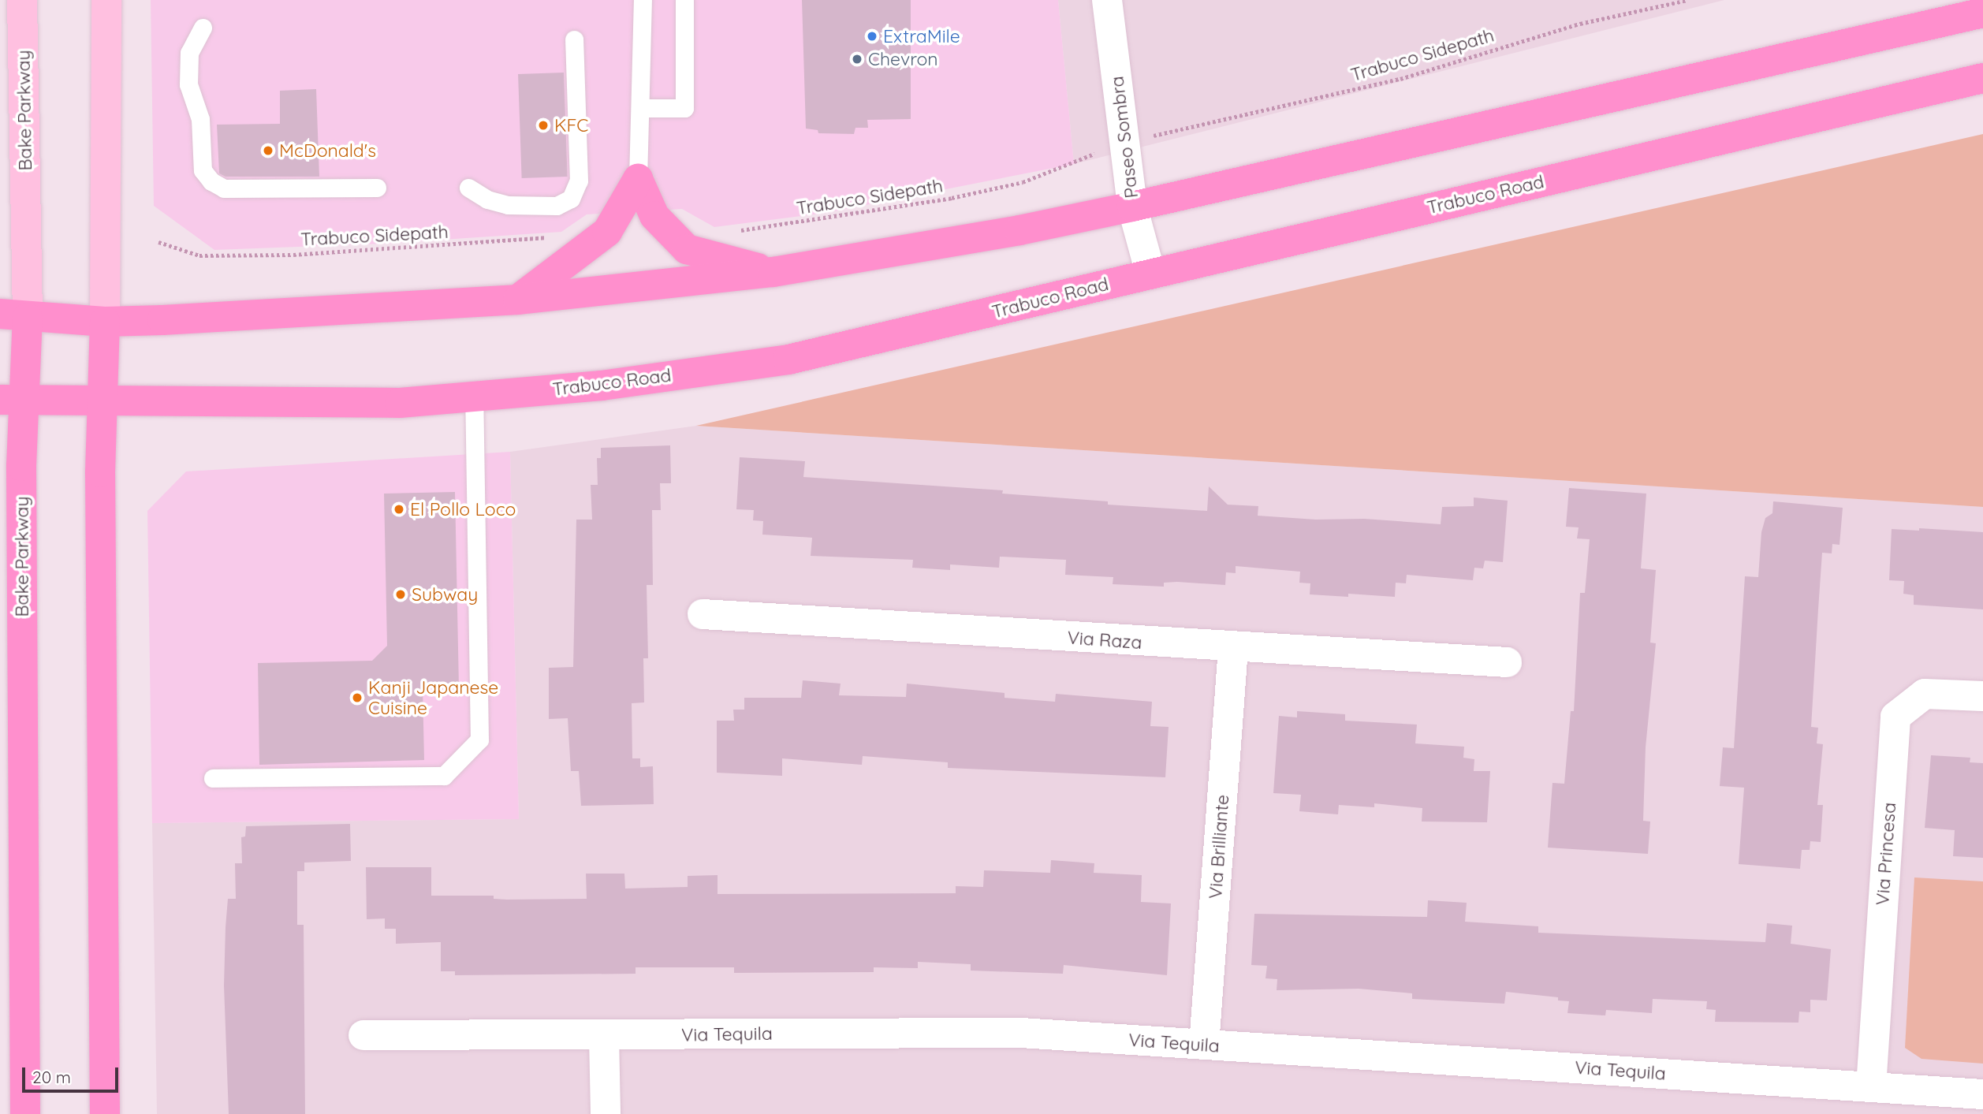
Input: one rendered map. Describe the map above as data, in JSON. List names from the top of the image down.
{
  "streets": {
    "main road": ["Bake Parkway", "Trabuco Road"],
    "street": [
      "Paseo Sombra",
      "Via Raza",
      "Via Brilliante",
      "Via Princesa",
      "Via Tequila"
    ],
    "path": ["Trabuco Sidepath"]
  },
  "crossings": [
    ["Bake Parkway", "Trabuco Road"],
    ["Paseo Sombra", "Trabuco Road"],
    ["Via Raza", "Via Brilliante"],
    ["Via Brilliante", "Via Tequila"],
    ["Via Princesa", "Via Tequila"]
  ],
  "places": [
    "ExtraMile",
    "Chevron",
    "KFC",
    "McDonald's",
    "El Pollo Loco",
    "Subway",
    "Kanji Japanese Cuisine"
  ],
  "scale_bar": "20 m"
}
